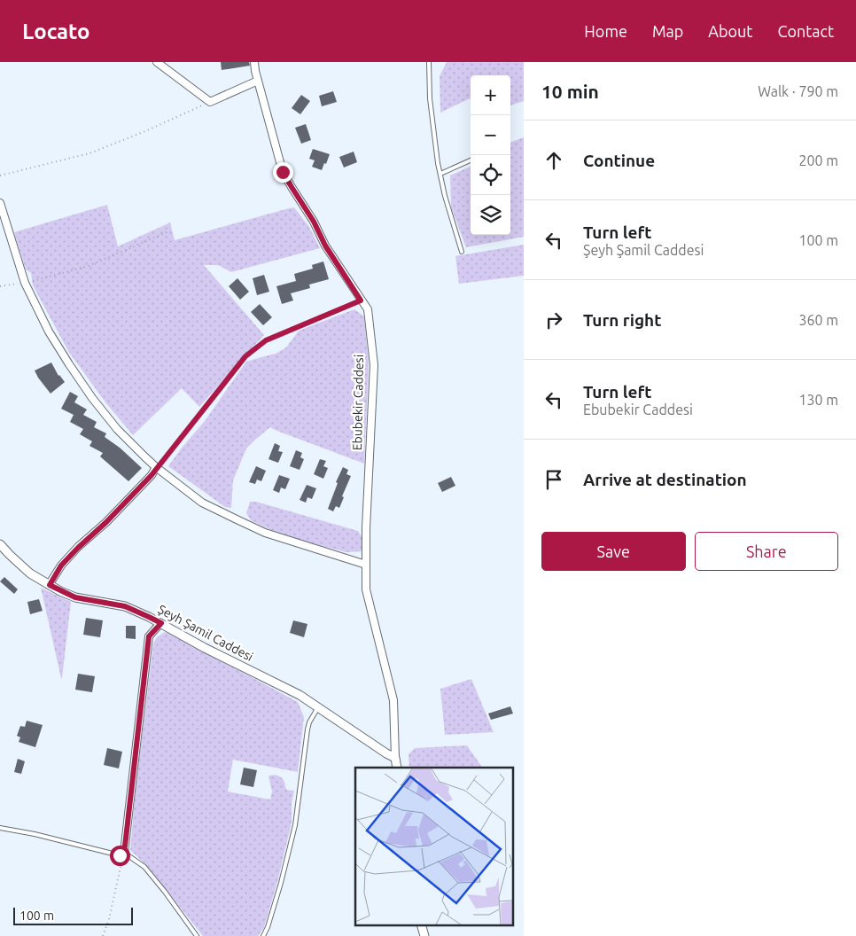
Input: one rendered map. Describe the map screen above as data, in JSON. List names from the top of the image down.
{
  "streets": {
    "street": ["Ebubekir Caddesi", "Şeyh Şamil Caddesi"]
  },
  "crossings": [
    ["Ebubekir Caddesi", "Şeyh Şamil Caddesi"]
  ],
  "scale_bar": "100 m",
  "page": {
    "header": "Locato",
    "nav": [
      "Home",
      "Map",
      "About",
      "Contact"
    ],
    "heading": ["10 min", "Walk · 790 m"],
    "map_buttons": ["+", "−"],
    "list": [
      ["Continue", "200 m"],
      ["Turn left", "Şeyh Şamil Caddesi", "100 m"],
      ["Turn right", "360 m"],
      ["Turn left", "Ebubekir Caddesi", "130 m"],
      "Arrive at destination"
    ],
    "buttons": ["Save", "Share"],
    "scale": "100 m"
  }
}
